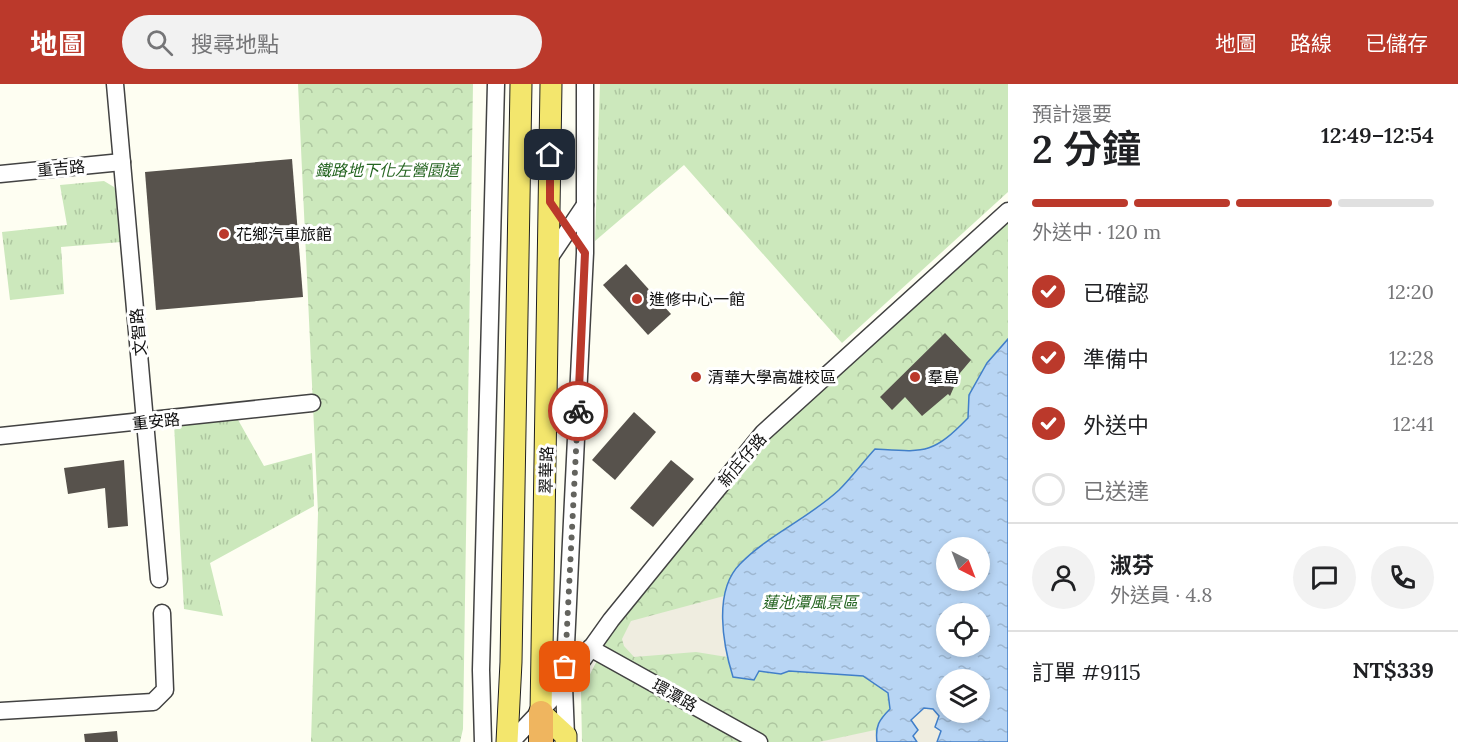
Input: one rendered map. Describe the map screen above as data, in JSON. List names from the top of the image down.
{
  "streets": {
    "main road": ["翠華路"],
    "street": [
      "重吉路",
      "文智路",
      "重安路",
      "新庄仔路",
      "環潭路"
    ]
  },
  "crossings": [
    ["重吉路", "文智路"],
    ["文智路", "重安路"],
    ["新庄仔路", "翠華路"],
    ["新庄仔路", "環潭路"]
  ],
  "parks": ["鐵路地下化左營園道", "蓮池潭風景區"],
  "places": [
    "花鄉汽車旅館",
    "進修中心一館",
    "清華大學高雄校區",
    "羣島"
  ],
  "north": "bottom right",
  "page": {
    "header": "地圖",
    "search": "搜尋地點",
    "nav": ["地圖", "路線", "已儲存"],
    "heading": ["2 分鐘", "預計還要", "12:49–12:54"],
    "panel": [
      "淑芬",
      "外送員 · 4.8",
      "訂單 #9115",
      "NT$339"
    ],
    "bar": "外送中 · 120 m",
    "list": [
      ["已確認", "12:20"],
      ["準備中", "12:28"],
      ["外送中", "12:41"],
      "已送達"
    ]
  }
}
